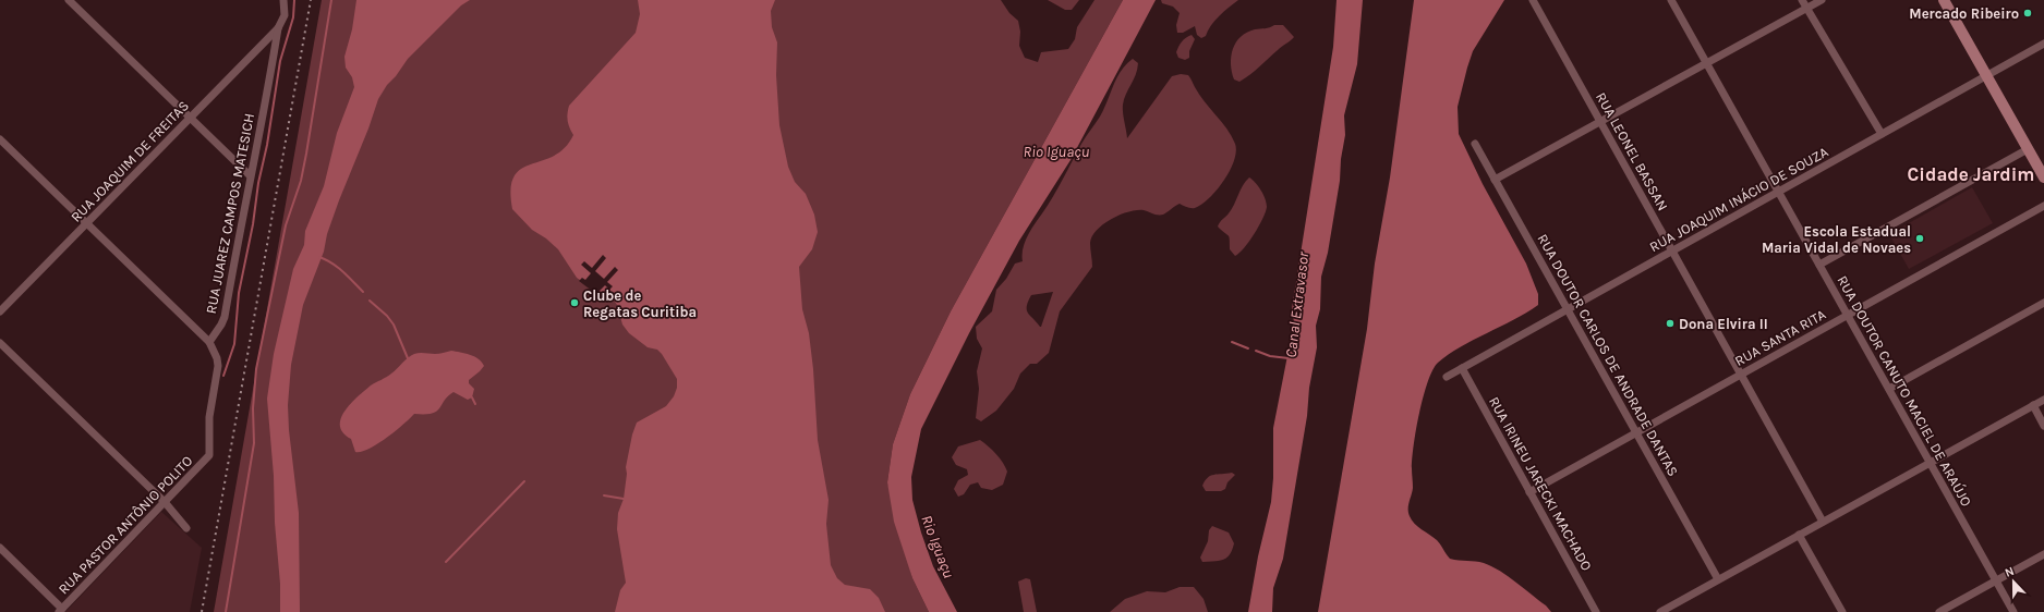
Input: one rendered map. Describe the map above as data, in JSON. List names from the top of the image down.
{
  "streets": {
    "street": [
      "RUA LEONEL BASSAN",
      "RUA JOAQUIM DE FREITAS",
      "RUA JOAQUIM INÁCIO DE SOUZA",
      "RUA JUAREZ CAMPOS MATESICH",
      "RUA SANTA RITA",
      "RUA DOUTOR CARLOS DE ANDRADE DANTAS",
      "RUA DOUTOR CANUTO MACIEL DE ARAÚJO",
      "RUA IRINEU JARECKI MACHADO",
      "RUA PASTOR ANTÔNIO POLITO"
    ]
  },
  "crossings": [
    ["RUA LEONEL BASSAN", "RUA JOAQUIM INÁCIO DE SOUZA"],
    ["RUA LEONEL BASSAN", "RUA SANTA RITA"],
    ["RUA JOAQUIM DE FREITAS", "RUA JUAREZ CAMPOS MATESICH"],
    ["RUA JOAQUIM INÁCIO DE SOUZA", "RUA DOUTOR CARLOS DE ANDRADE DANTAS"],
    ["RUA JOAQUIM INÁCIO DE SOUZA", "RUA DOUTOR CANUTO MACIEL DE ARAÚJO"],
    ["RUA JOAQUIM INÁCIO DE SOUZA", "RUA IRINEU JARECKI MACHADO"],
    ["RUA JUAREZ CAMPOS MATESICH", "RUA PASTOR ANTÔNIO POLITO"],
    ["RUA SANTA RITA", "RUA DOUTOR CARLOS DE ANDRADE DANTAS"],
    ["RUA SANTA RITA", "RUA DOUTOR CANUTO MACIEL DE ARAÚJO"],
    ["RUA SANTA RITA", "RUA IRINEU JARECKI MACHADO"]
  ],
  "districts": ["Cidade Jardim"],
  "water": ["Rio Iguaçu", "Canal Extravasor"],
  "places": [
    "Mercado Ribeiro",
    "Escola Estadual Maria Vidal de Novaes",
    "Clube de Regatas Curitiba",
    "Dona Elvira II"
  ],
  "north": "top"
}
